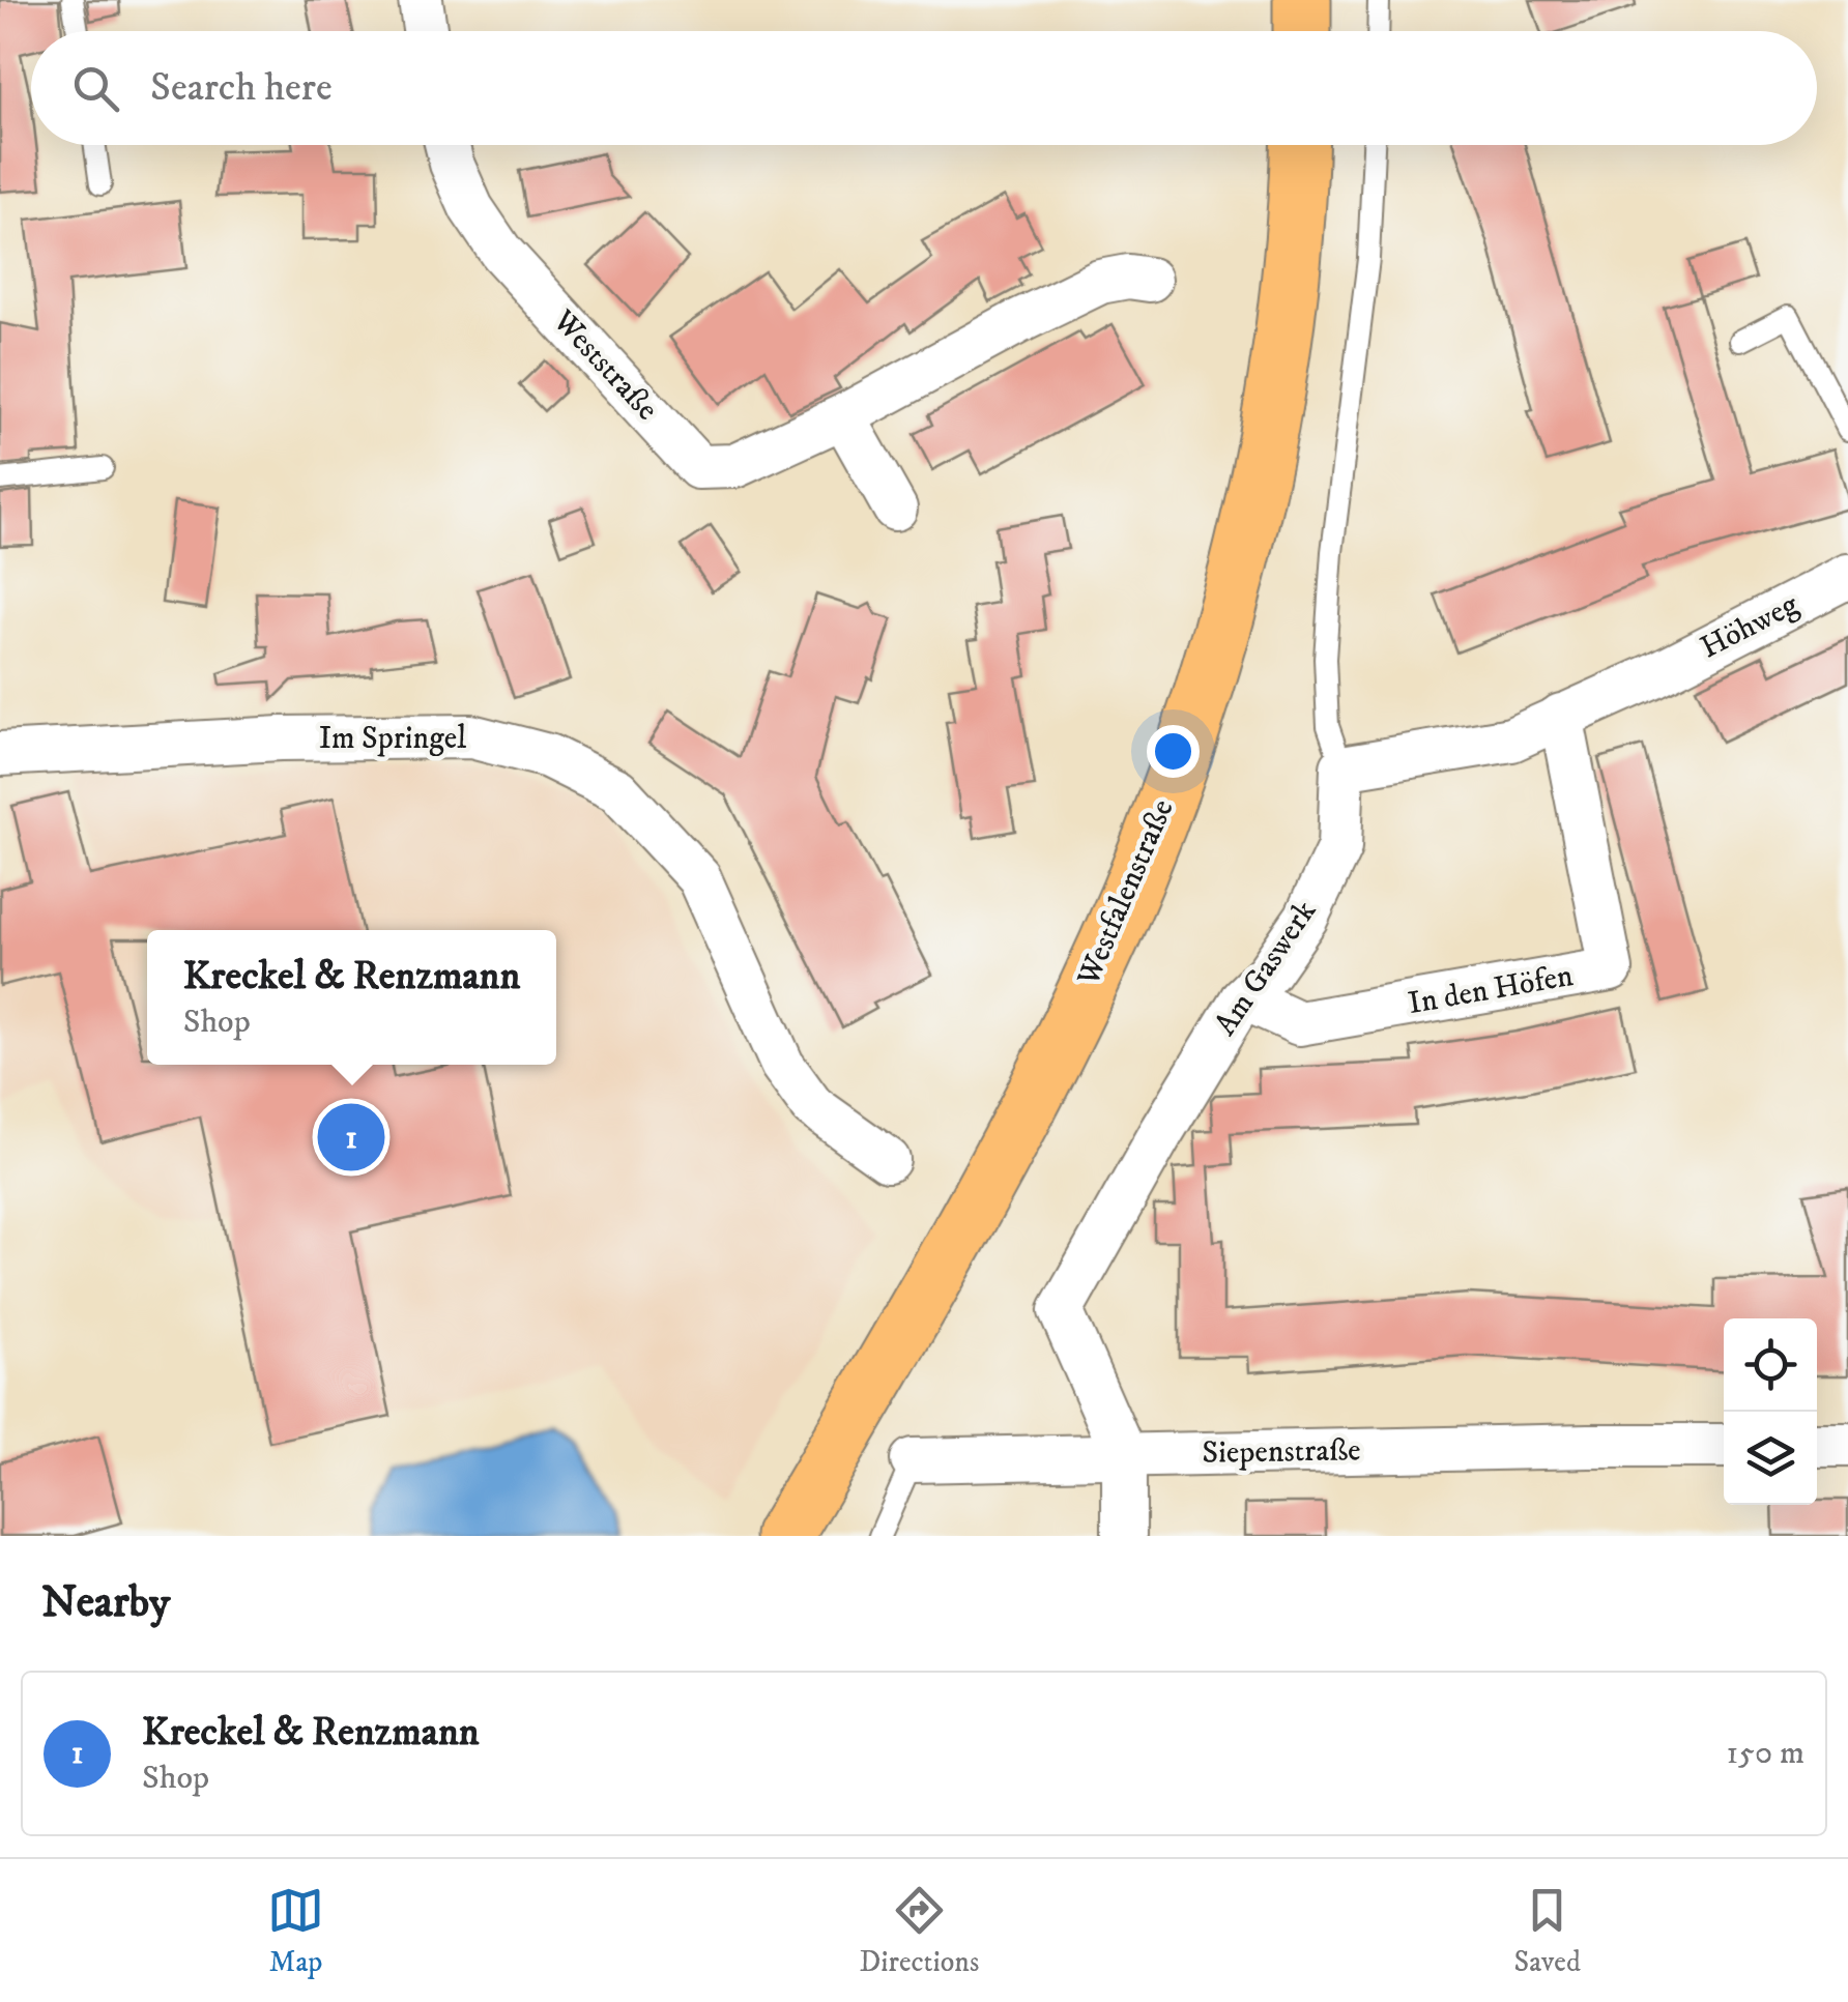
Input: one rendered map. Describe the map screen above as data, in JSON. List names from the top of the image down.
{
  "streets": {
    "main road": ["Westfalenstraße"],
    "street": [
      "Weststraße",
      "Höhweg",
      "Im Springel",
      "Am Gaswerk",
      "In den Höfen",
      "Siepenstraße"
    ]
  },
  "crossings": [
    ["Höhweg", "In den Höfen"],
    ["Am Gaswerk", "In den Höfen"],
    ["Am Gaswerk", "Siepenstraße"]
  ],
  "page": {
    "search": "Search here",
    "popup": ["Kreckel & Renzmann", "Shop"],
    "pins": "1",
    "heading": "Nearby",
    "list": [
      {
        "mark": "1",
        "name": "Kreckel & Renzmann",
        "note": "Shop",
        "value": "150 m"
      }
    ],
    "nav": ["Map", "Directions", "Saved"]
  }
}
